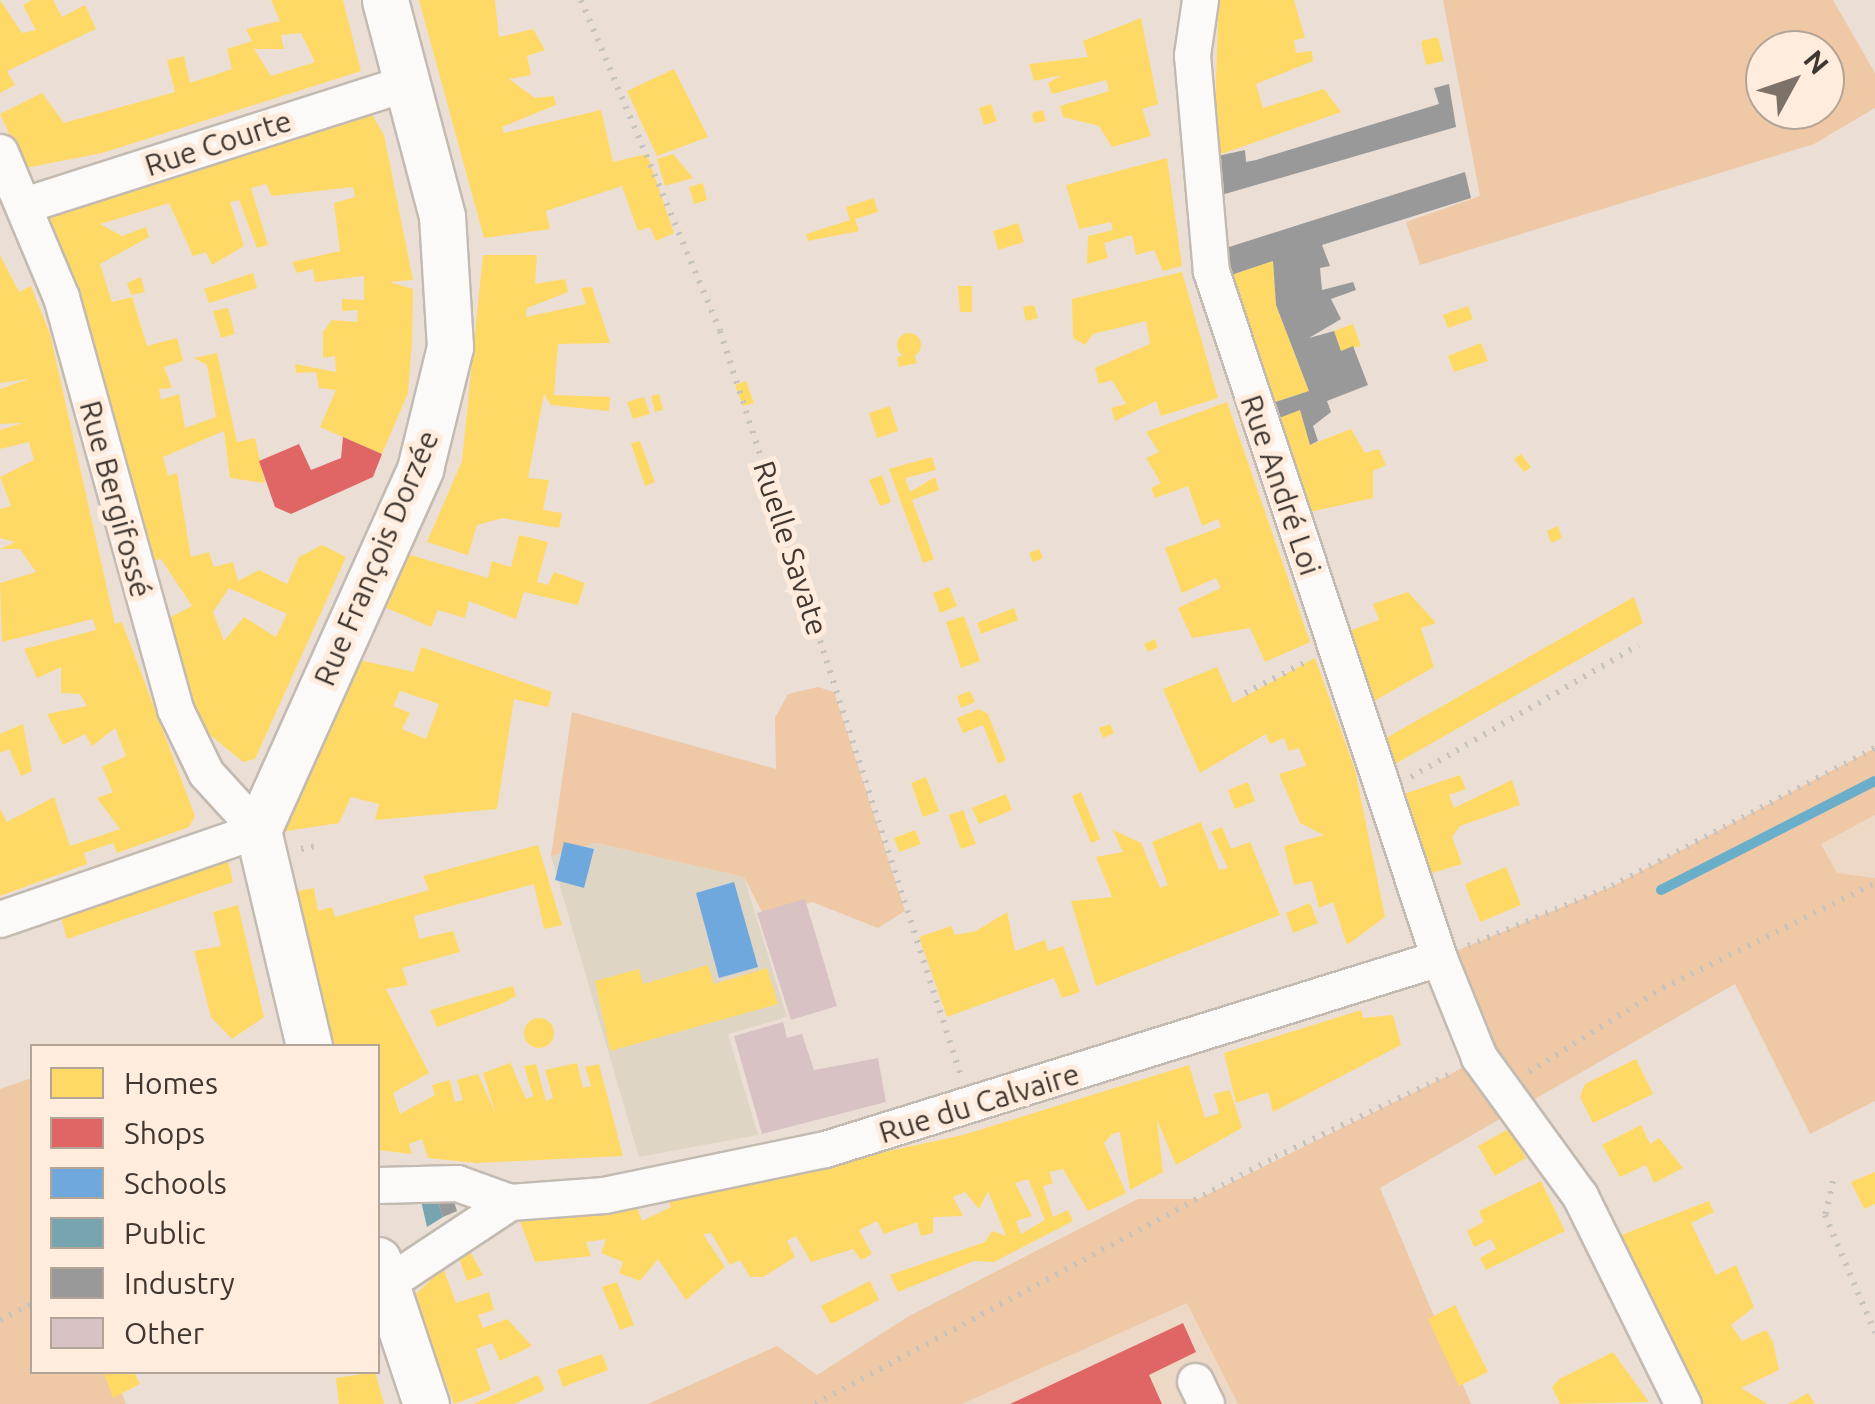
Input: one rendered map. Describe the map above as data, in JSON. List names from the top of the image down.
{
  "streets": {
    "main road": ["Rue François Dorzée"],
    "street": [
      "Rue Courte",
      "Rue André Loi",
      "Rue Bergifossé",
      "Rue du Calvaire"
    ],
    "path": ["Ruelle Savate"]
  },
  "crossings": [
    ["Rue Courte", "Rue Bergifossé"],
    ["Rue Courte", "Rue François Dorzée"],
    ["Rue André Loi", "Rue du Calvaire"],
    ["Rue Bergifossé", "Rue François Dorzée"],
    ["Ruelle Savate", "Rue du Calvaire"]
  ],
  "legend": [
    "Homes",
    "Shops",
    "Schools",
    "Public",
    "Industry",
    "Other"
  ],
  "north": "top right"
}
